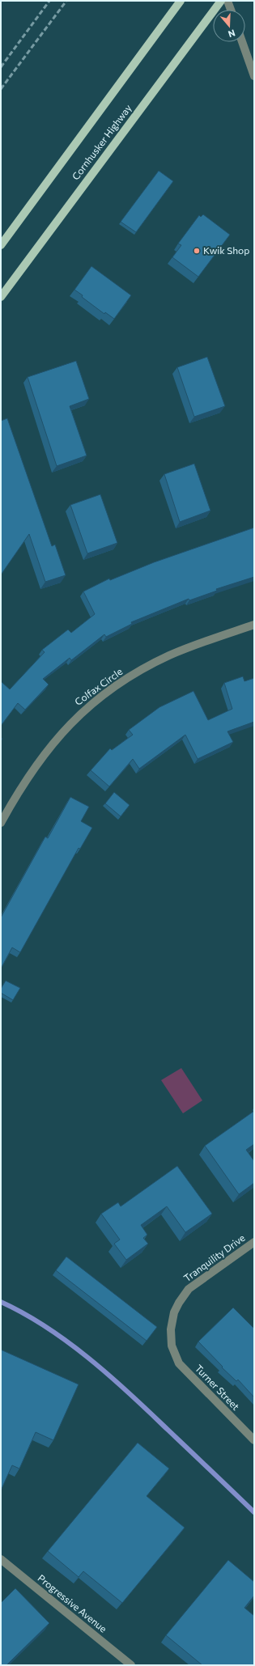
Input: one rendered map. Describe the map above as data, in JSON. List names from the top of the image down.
{
  "streets": {
    "main road": ["Cornhusker Highway"],
    "street": [
      "Colfax Circle",
      "Tranquility Drive",
      "Turner Street",
      "Progressive Avenue"
    ]
  },
  "crossings": [
    ["Tranquility Drive", "Turner Street"]
  ],
  "places": ["Kwik Shop"],
  "north": "bottom"
}
